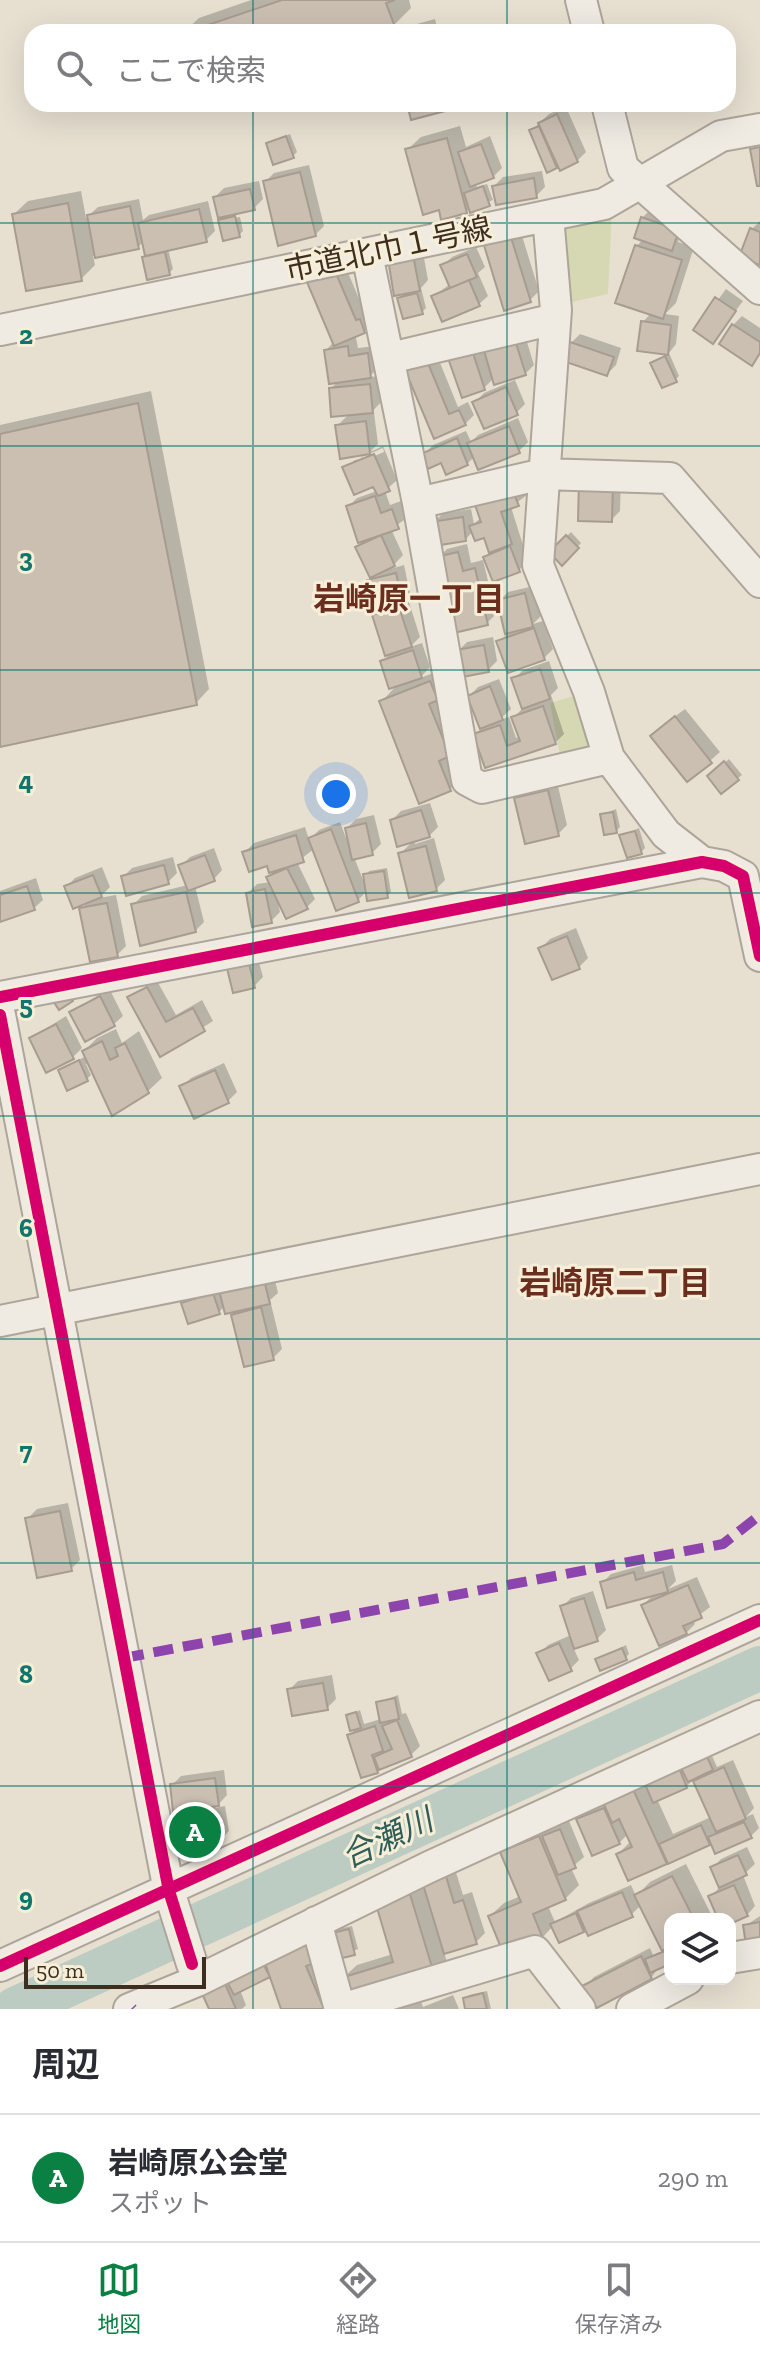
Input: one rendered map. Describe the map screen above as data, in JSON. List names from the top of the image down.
{
  "streets": {
    "street": ["市道北巾１号線"]
  },
  "districts": ["岩崎原一丁目", "岩崎原二丁目"],
  "water": ["合瀬川"],
  "scale_bar": "50 m",
  "page": {
    "search": "ここで検索",
    "pins": "A",
    "scale": "50 m",
    "heading": "周辺",
    "list": [
      {
        "mark": "A",
        "name": "岩崎原公会堂",
        "note": "スポット",
        "value": "290 m"
      }
    ],
    "nav": ["地図", "経路", "保存済み"]
  },
  "grid": {
    "rows": [
      "2",
      "3",
      "4",
      "5",
      "6",
      "7",
      "8",
      "9"
    ]
  }
}
